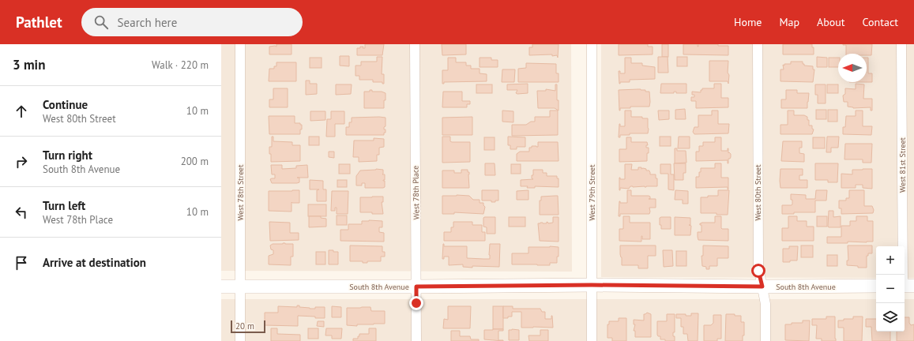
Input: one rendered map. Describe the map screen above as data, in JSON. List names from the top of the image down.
{
  "streets": {
    "street": [
      "West 81st Street",
      "West 78th Street",
      "West 78th Place",
      "West 79th Street",
      "West 80th Street",
      "South 8th Avenue"
    ]
  },
  "crossings": [
    ["West 78th Street", "South 8th Avenue"],
    ["West 78th Place", "South 8th Avenue"],
    ["West 79th Street", "South 8th Avenue"],
    ["West 80th Street", "South 8th Avenue"]
  ],
  "scale_bar": "20 m",
  "north": "left",
  "page": {
    "header": "Pathlet",
    "search": "Search here",
    "nav": [
      "Home",
      "Map",
      "About",
      "Contact"
    ],
    "heading": ["3 min", "Walk · 220 m"],
    "list": [
      ["Continue", "West 80th Street", "10 m"],
      ["Turn right", "South 8th Avenue", "200 m"],
      ["Turn left", "West 78th Place", "10 m"],
      "Arrive at destination"
    ],
    "map_buttons": ["+", "−"],
    "scale": "20 m"
  }
}
